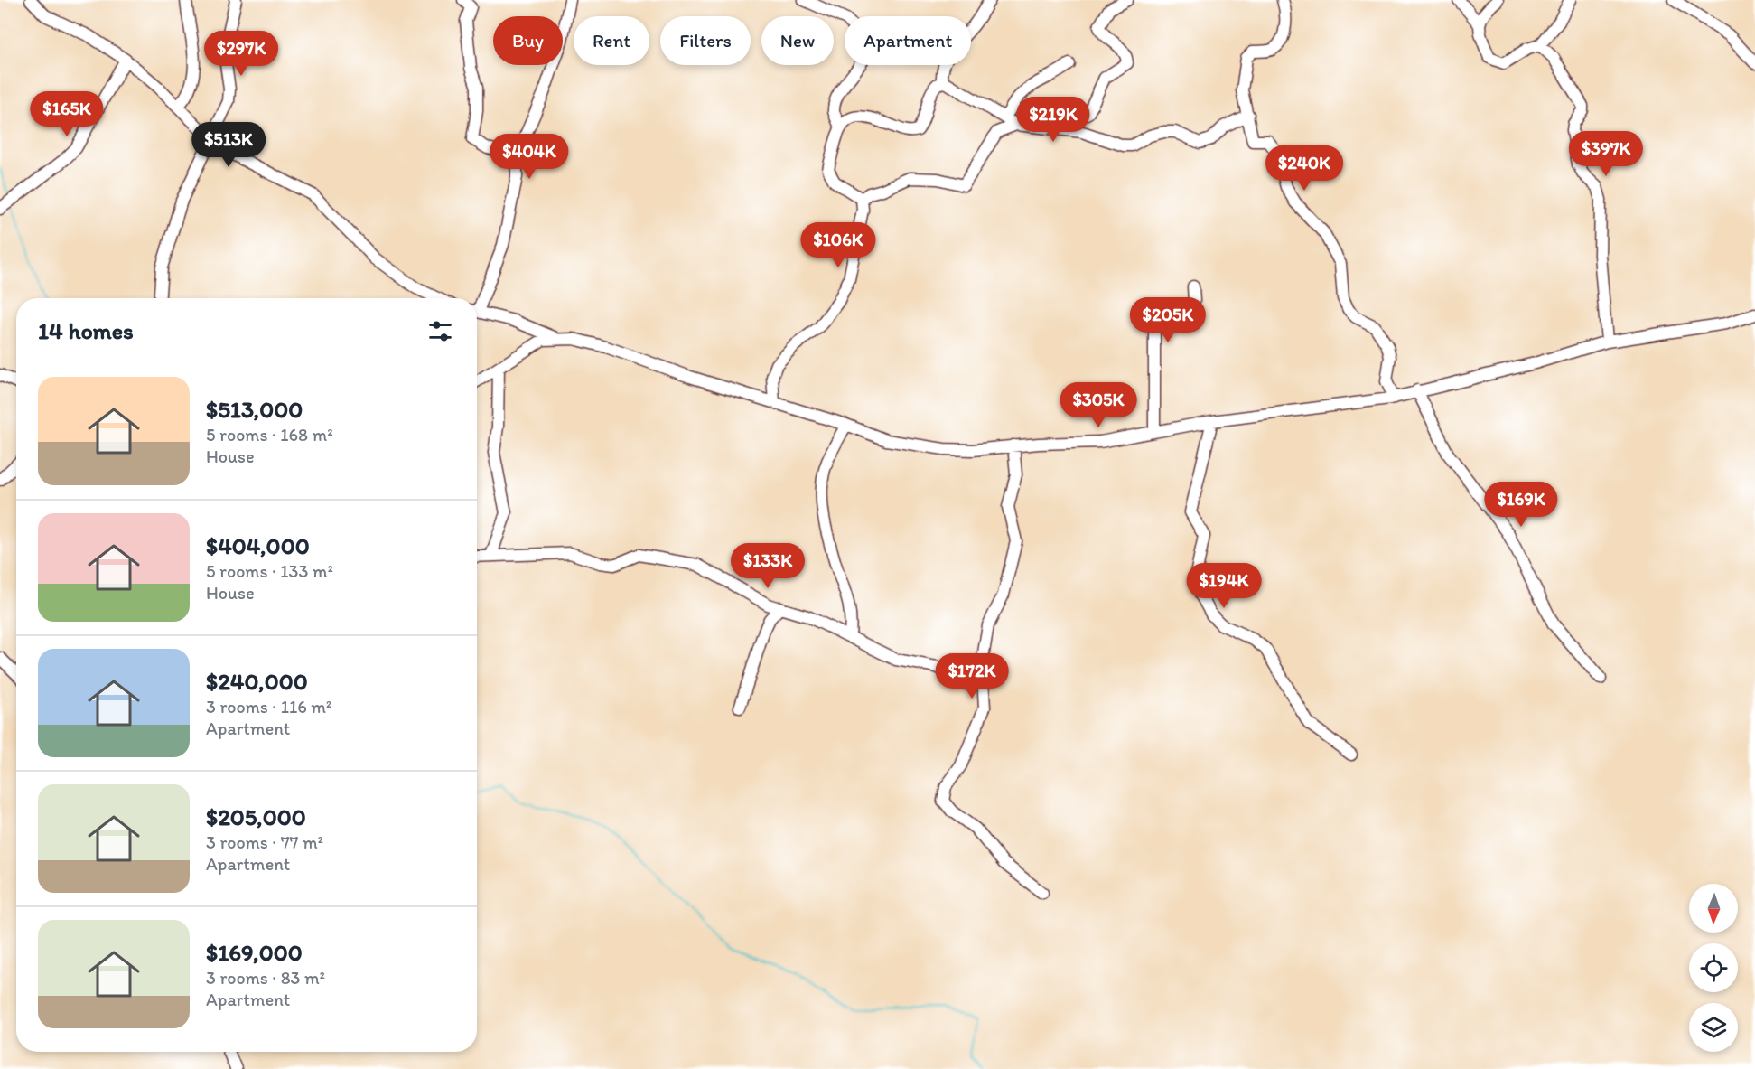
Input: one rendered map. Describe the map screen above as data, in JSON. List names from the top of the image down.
{
  "north": "bottom",
  "page": {
    "chip": [
      "Buy",
      "Rent",
      "Filters",
      "New",
      "Apartment"
    ],
    "price": [
      "$297K",
      "$165K",
      "$219K",
      "$513K",
      "$397K",
      "$404K",
      "$240K",
      "$106K",
      "$205K",
      "$305K",
      "$169K",
      "$133K",
      "$194K",
      "$172K"
    ],
    "heading": "14 homes",
    "list": [
      {
        "name": "$513,000",
        "note": "5 rooms · 168 m² · House"
      },
      {
        "name": "$404,000",
        "note": "5 rooms · 133 m² · House"
      },
      {
        "name": "$240,000",
        "note": "3 rooms · 116 m² · Apartment"
      },
      {
        "name": "$205,000",
        "note": "3 rooms · 77 m² · Apartment"
      },
      {
        "name": "$169,000",
        "note": "3 rooms · 83 m² · Apartment"
      }
    ]
  }
}
